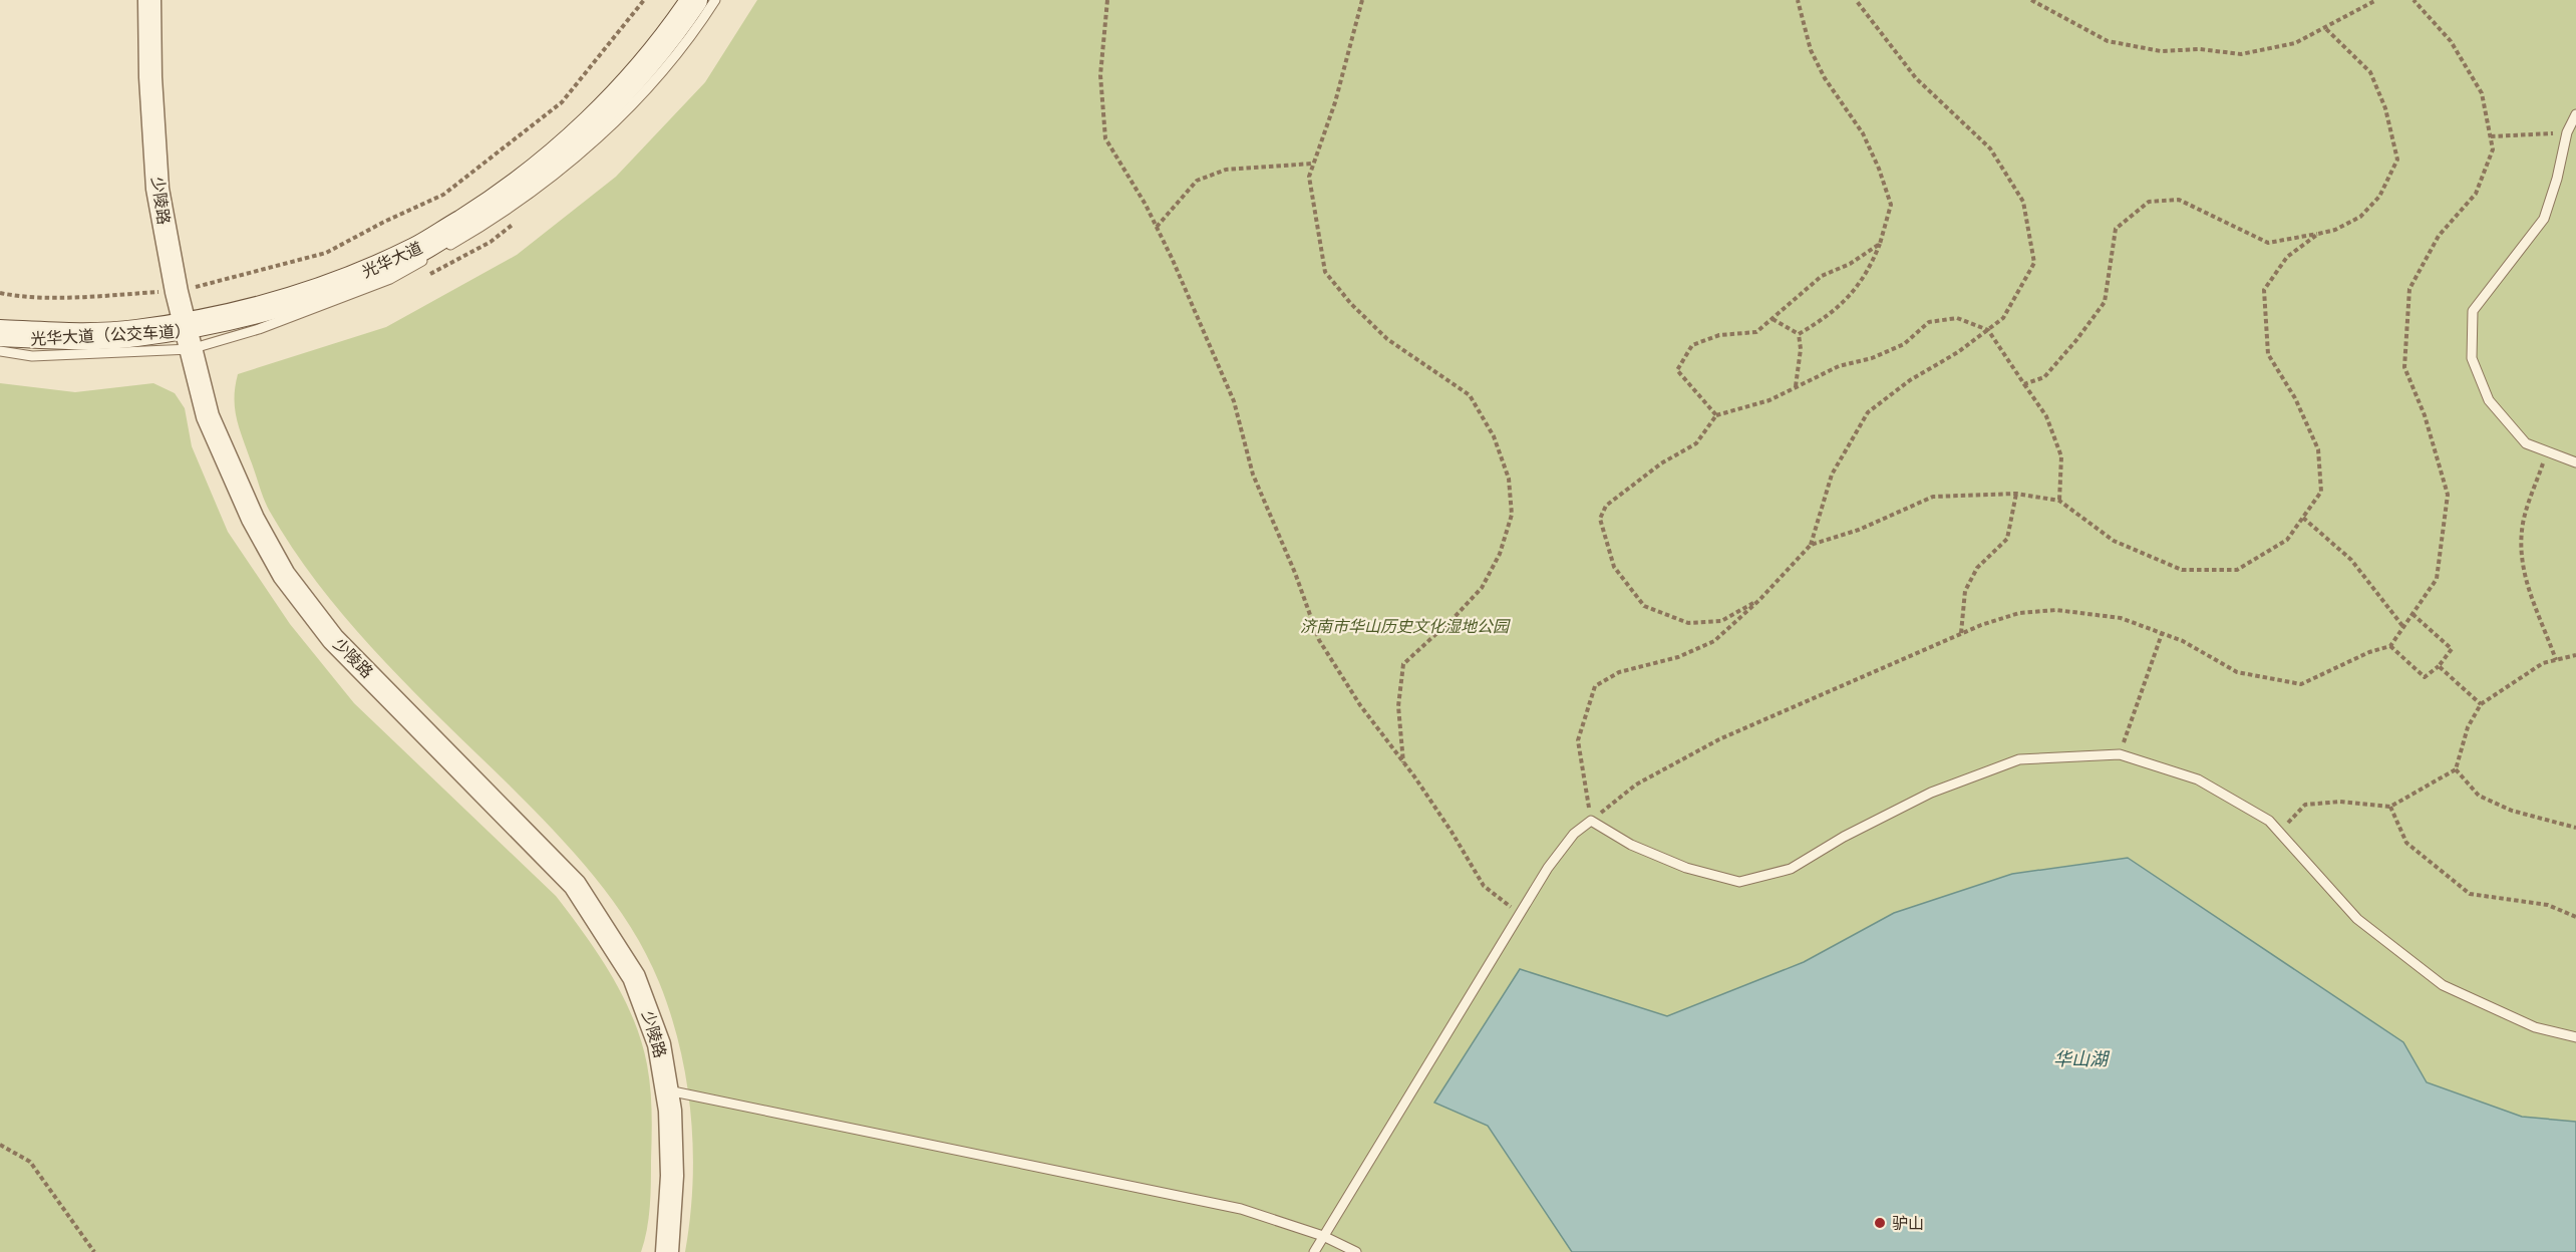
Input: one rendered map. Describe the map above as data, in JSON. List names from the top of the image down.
{
  "streets": {
    "main road": ["光华大道"],
    "street": ["少陵路"],
    "lane": ["光华大道（公交车道）"]
  },
  "crossings": [
    ["少陵路", "光华大道"],
    ["少陵路", "光华大道（公交车道）"],
    ["光华大道", "光华大道（公交车道）"]
  ],
  "water": ["华山湖"],
  "parks": ["济南市华山历史文化湿地公园"],
  "places": ["驴山"]
}
